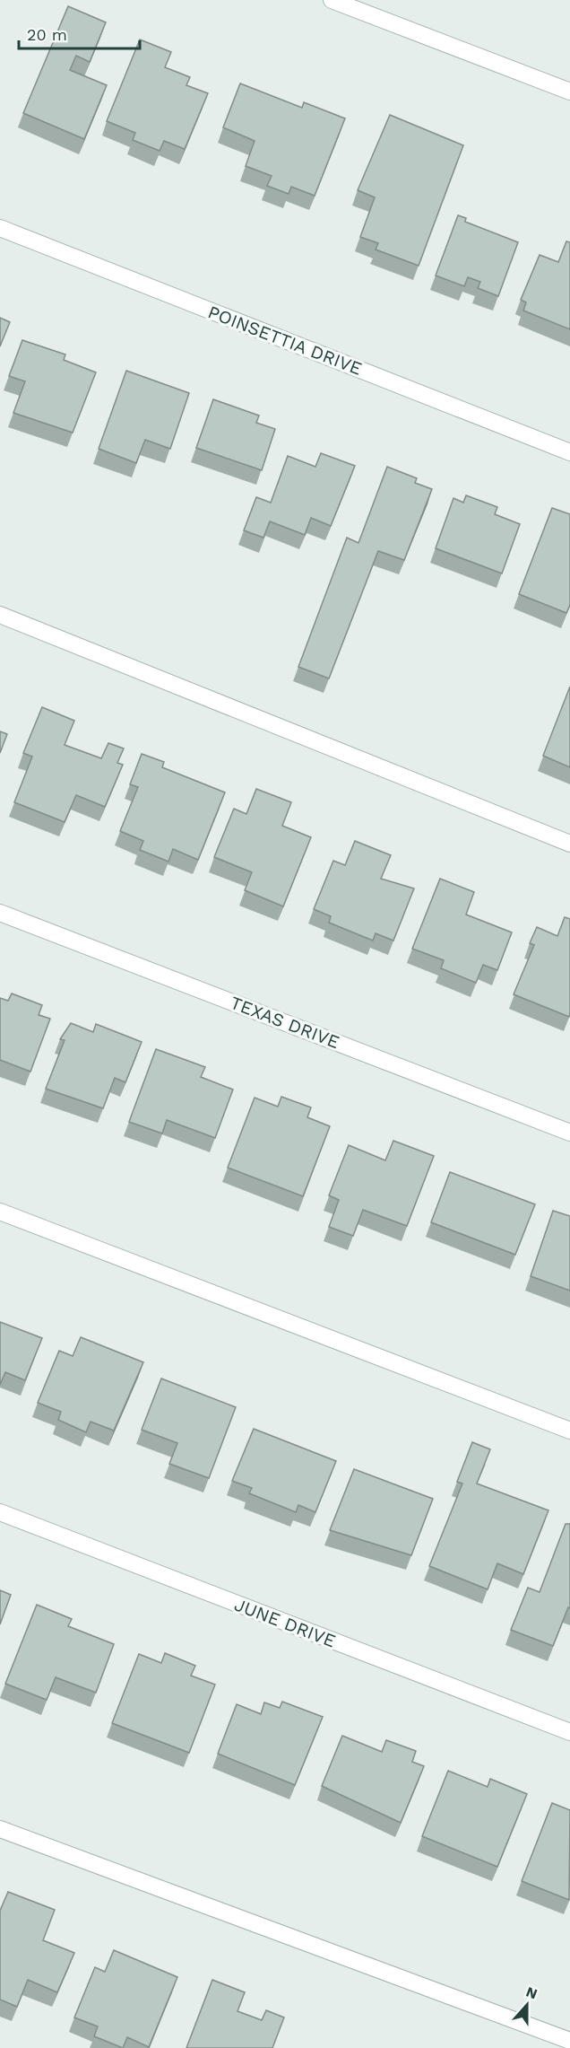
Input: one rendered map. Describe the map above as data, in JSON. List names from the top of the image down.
{
  "streets": {
    "street": ["POINSETTIA DRIVE", "TEXAS DRIVE", "JUNE DRIVE"]
  },
  "scale_bar": "20 m",
  "north": "top"
}
